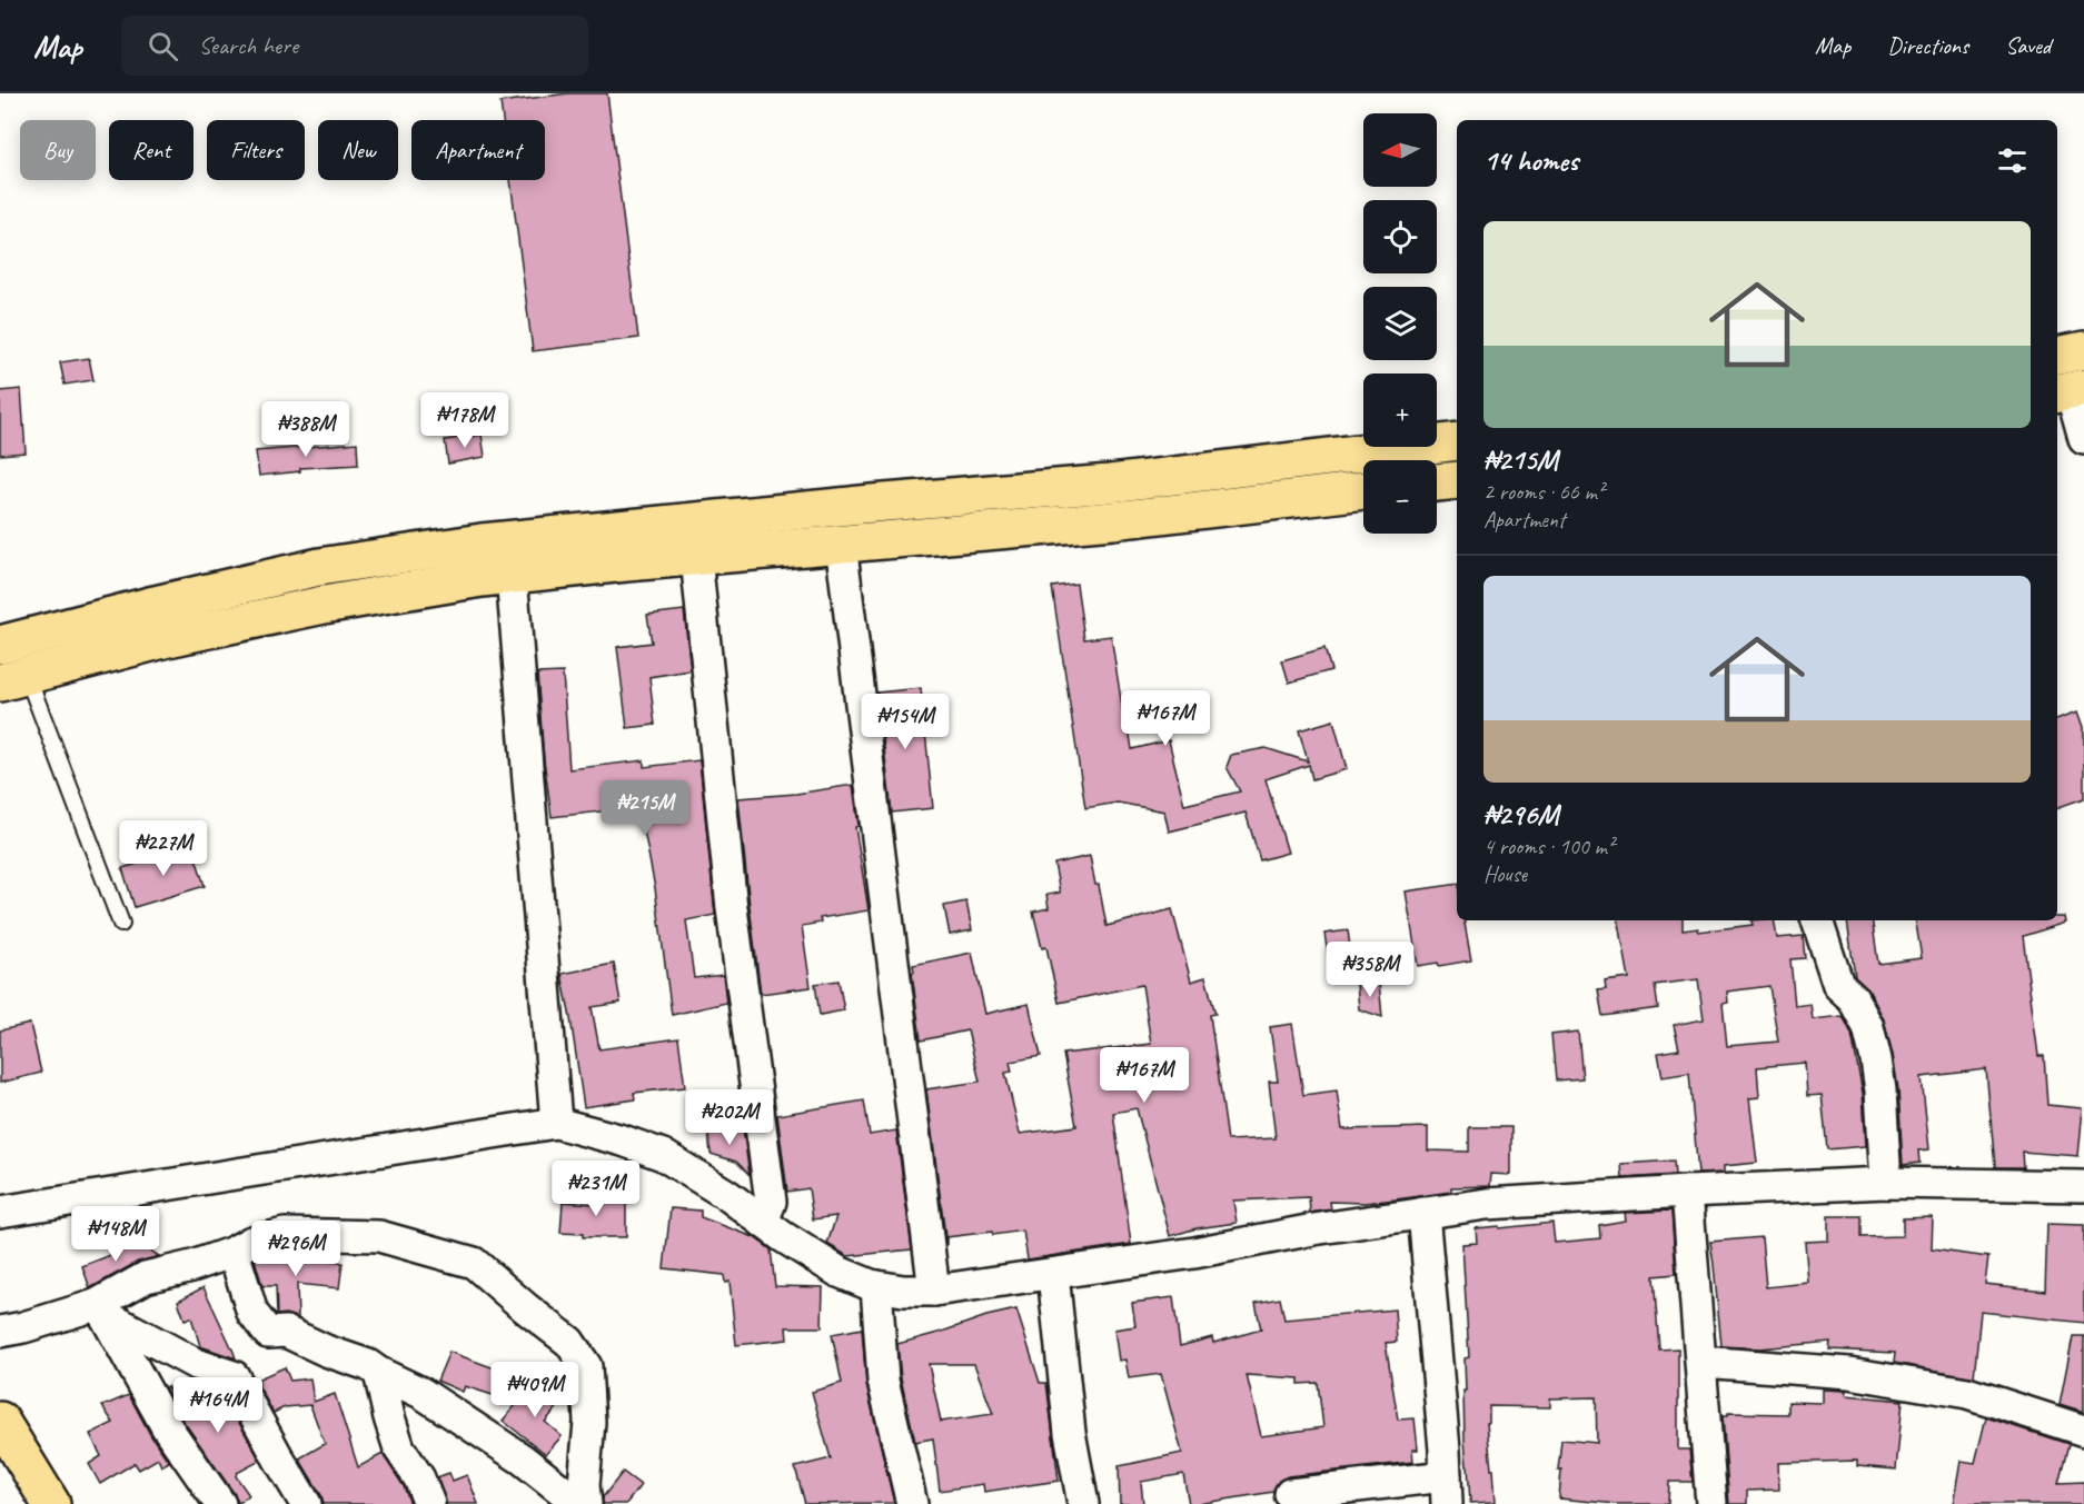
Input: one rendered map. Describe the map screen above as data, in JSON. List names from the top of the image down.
{
  "north": "left",
  "page": {
    "header": "Map",
    "search": "Search here",
    "nav": ["Map", "Directions", "Saved"],
    "map_buttons": ["+", "−"],
    "chip": [
      "Buy",
      "Rent",
      "Filters",
      "New",
      "Apartment"
    ],
    "heading": "14 homes",
    "list": [
      {
        "name": "₦215M",
        "note": "2 rooms · 66 m² · Apartment"
      },
      {
        "name": "₦296M",
        "note": "4 rooms · 100 m² · House"
      }
    ],
    "price": [
      "₦178M",
      "₦388M",
      "₦167M",
      "₦154M",
      "₦215M",
      "₦227M",
      "₦358M",
      "₦167M",
      "₦202M",
      "₦231M",
      "₦148M",
      "₦296M",
      "₦409M",
      "₦164M"
    ]
  }
}
